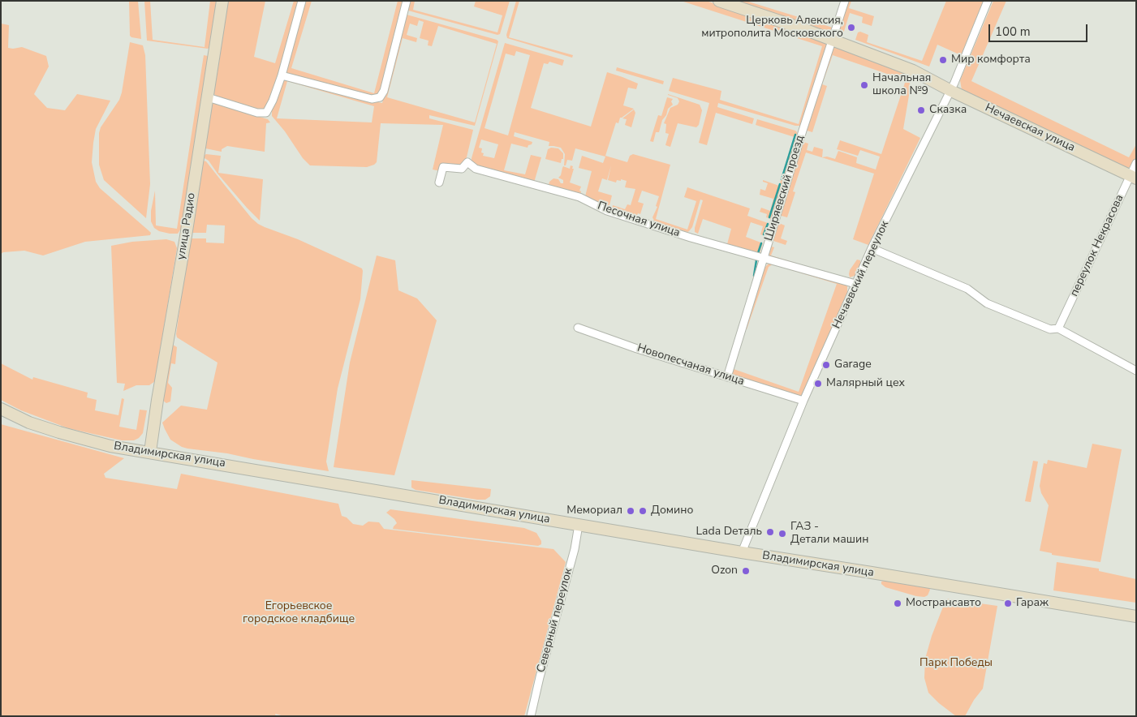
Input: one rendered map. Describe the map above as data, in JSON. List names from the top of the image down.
{
  "streets": {
    "street": [
      "Нечаевская улица",
      "Ширяевский проезд",
      "Песочная улица",
      "улица Радио",
      "переулок Некрасова",
      "Нечаевский переулок",
      "Новопесчаная улица",
      "Владимирская улица",
      "Северный переулок"
    ]
  },
  "crossings": [
    ["Нечаевская улица", "Ширяевский проезд"],
    ["Нечаевская улица", "переулок Некрасова"],
    ["Нечаевская улица", "Нечаевский переулок"],
    ["Ширяевский проезд", "Песочная улица"],
    ["Ширяевский проезд", "Новопесчаная улица"],
    ["Песочная улица", "Нечаевский переулок"],
    ["улица Радио", "Владимирская улица"],
    ["Нечаевский переулок", "Новопесчаная улица"],
    ["Нечаевский переулок", "Владимирская улица"],
    ["Владимирская улица", "Северный переулок"]
  ],
  "parks": ["Егорьевское городское кладбище", "Парк Победы"],
  "places": [
    "Церковь Алексия, митрополита Московского",
    "Мир комфорта",
    "Начальная школа №9",
    "Сказка",
    "Garage",
    "Малярный цех",
    "Мемориал",
    "Домино",
    "Lada Dеталь",
    "ГАЗ - Детали машин",
    "Ozon",
    "Мострансавто",
    "Гараж"
  ],
  "scale_bar": "100 m"
}
